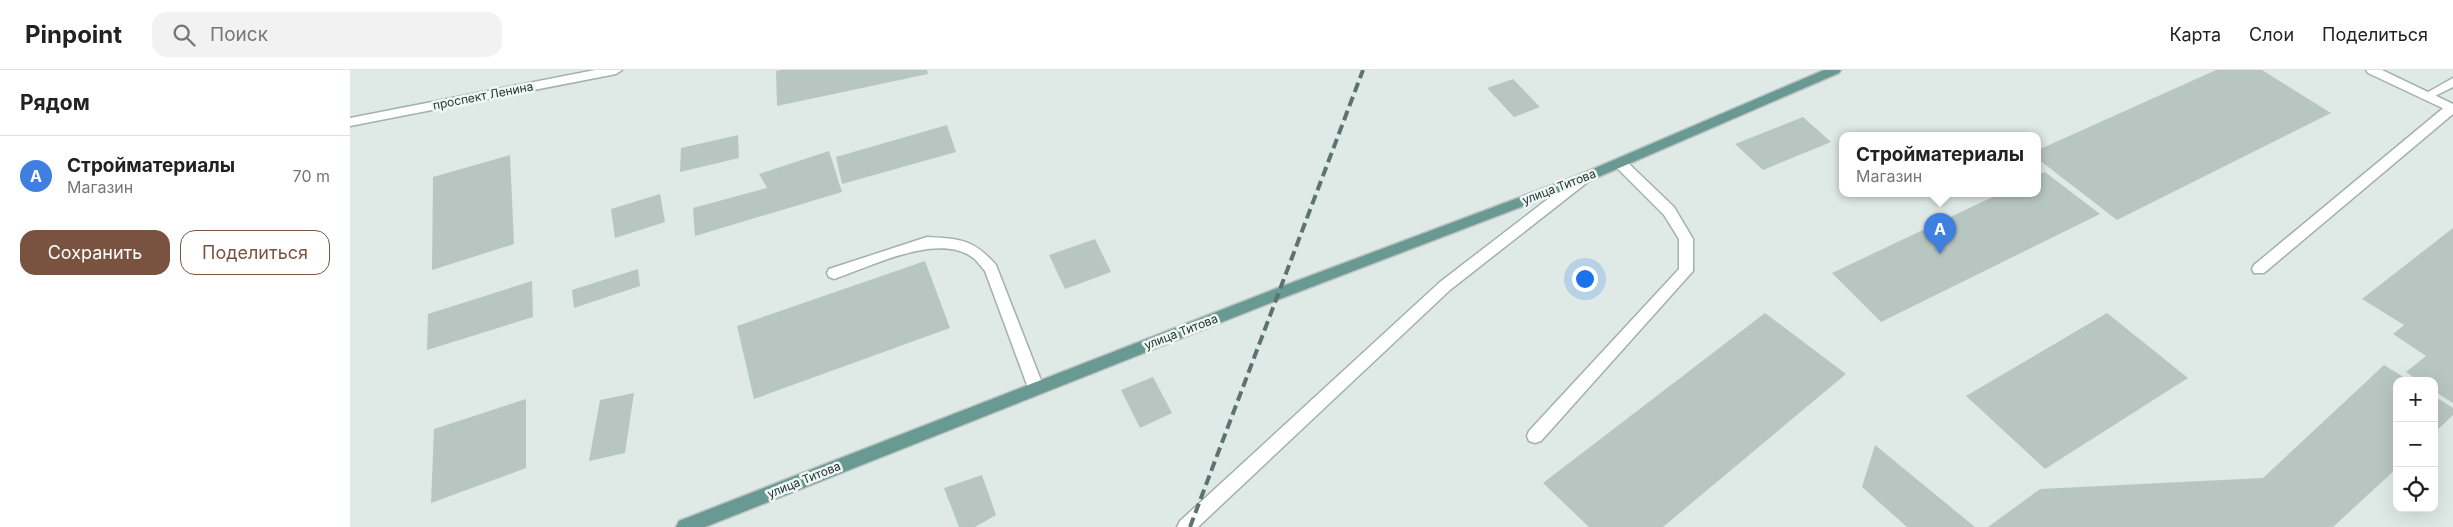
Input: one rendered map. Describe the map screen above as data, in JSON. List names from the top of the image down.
{
  "streets": {
    "main road": ["улица Титова"],
    "street": ["проспект Ленина"]
  },
  "page": {
    "header": "Pinpoint",
    "search": "Поиск",
    "nav": ["Карта", "Слои", "Поделиться"],
    "heading": "Рядом",
    "popup": ["Стройматериалы", "Магазин"],
    "list": [
      {
        "mark": "A",
        "name": "Стройматериалы",
        "note": "Магазин",
        "value": "70 m"
      }
    ],
    "pins": "A",
    "buttons": ["Сохранить", "Поделиться"],
    "map_buttons": ["+", "−"]
  }
}
